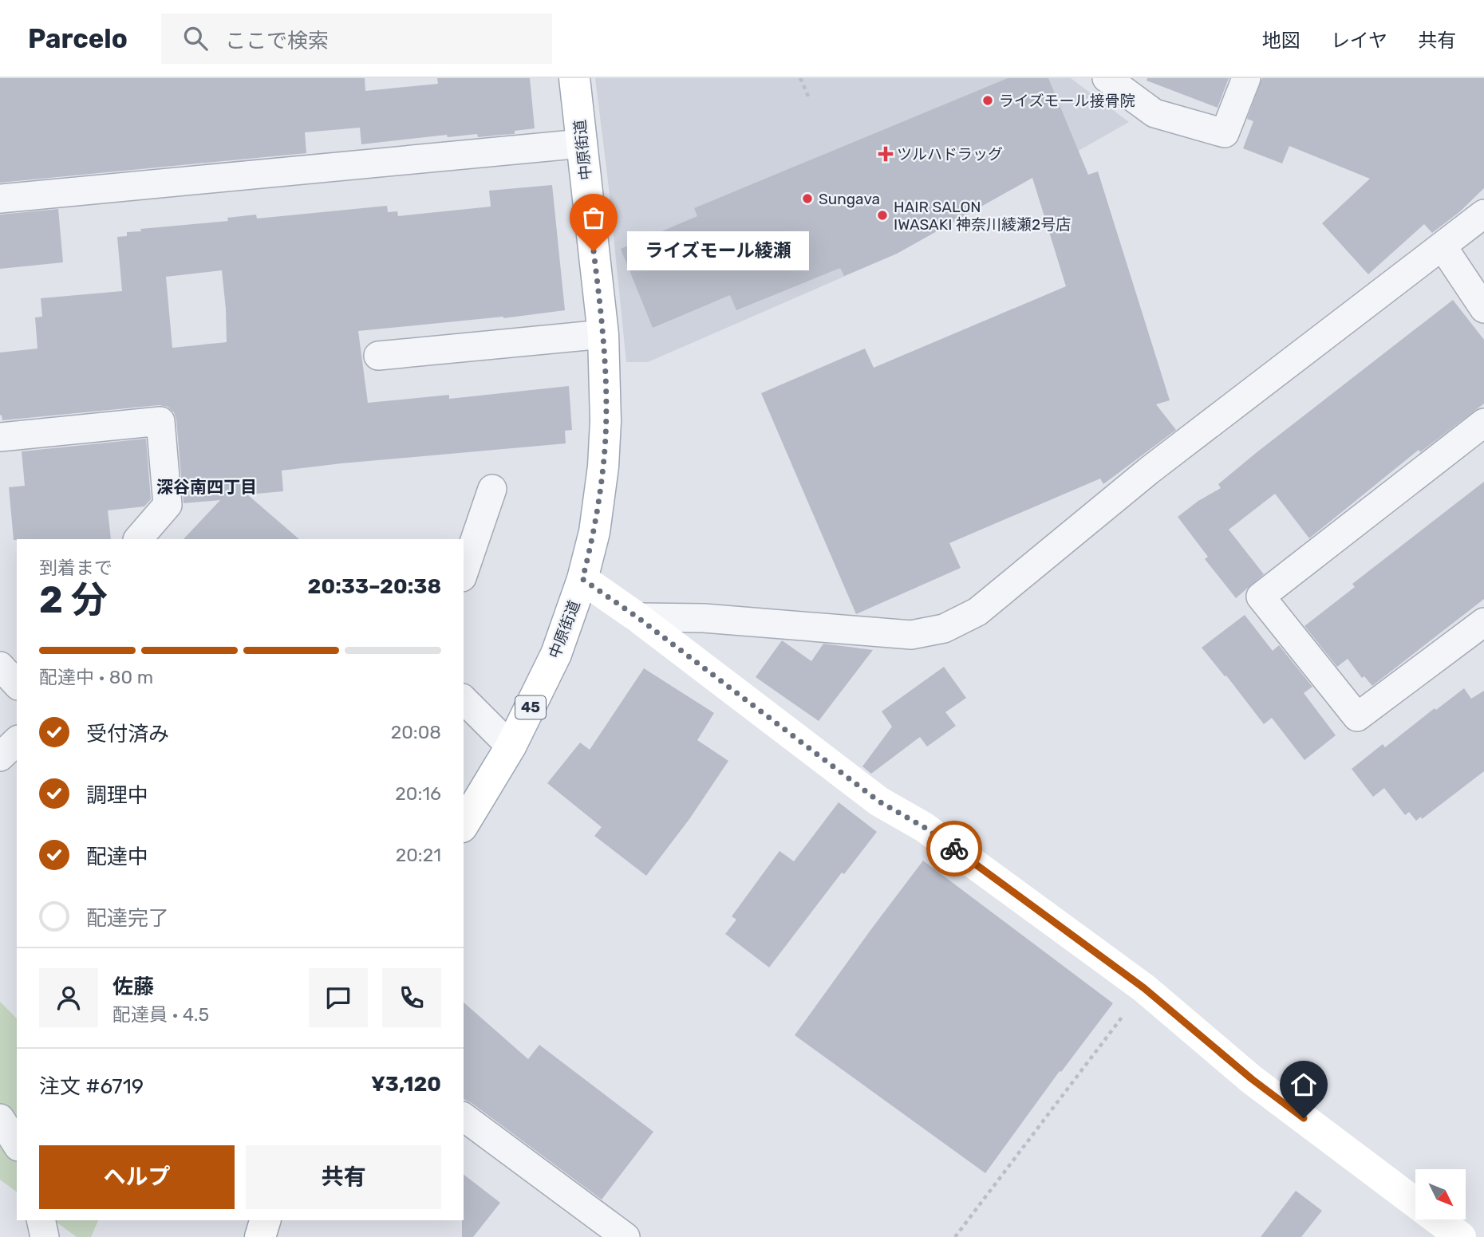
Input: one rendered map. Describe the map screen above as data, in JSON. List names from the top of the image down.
{
  "streets": {
    "street": ["中原街道", "45"]
  },
  "districts": ["深谷南四丁目"],
  "places": {
    "other": [
      "ライズモール接骨院",
      "Sungava",
      "HAIR SALON IWASAKI 神奈川綾瀬2号店",
      "ライズモール綾瀬"
    ],
    "health": ["ツルハドラッグ"]
  },
  "north": "bottom right",
  "page": {
    "header": "Parcelo",
    "search": "ここで検索",
    "nav": ["地図", "レイヤ", "共有"],
    "bubble": "ライズモール綾瀬",
    "heading": ["2 分", "到着まで", "20:33–20:38"],
    "panel": [
      "佐藤",
      "配達員 · 4.5",
      "注文 #6719",
      "¥3,120"
    ],
    "bar": "配達中 · 80 m",
    "list": [
      ["受付済み", "20:08"],
      ["調理中", "20:16"],
      ["配達中", "20:21"],
      "配達完了"
    ],
    "buttons": ["ヘルプ", "共有"]
  }
}
